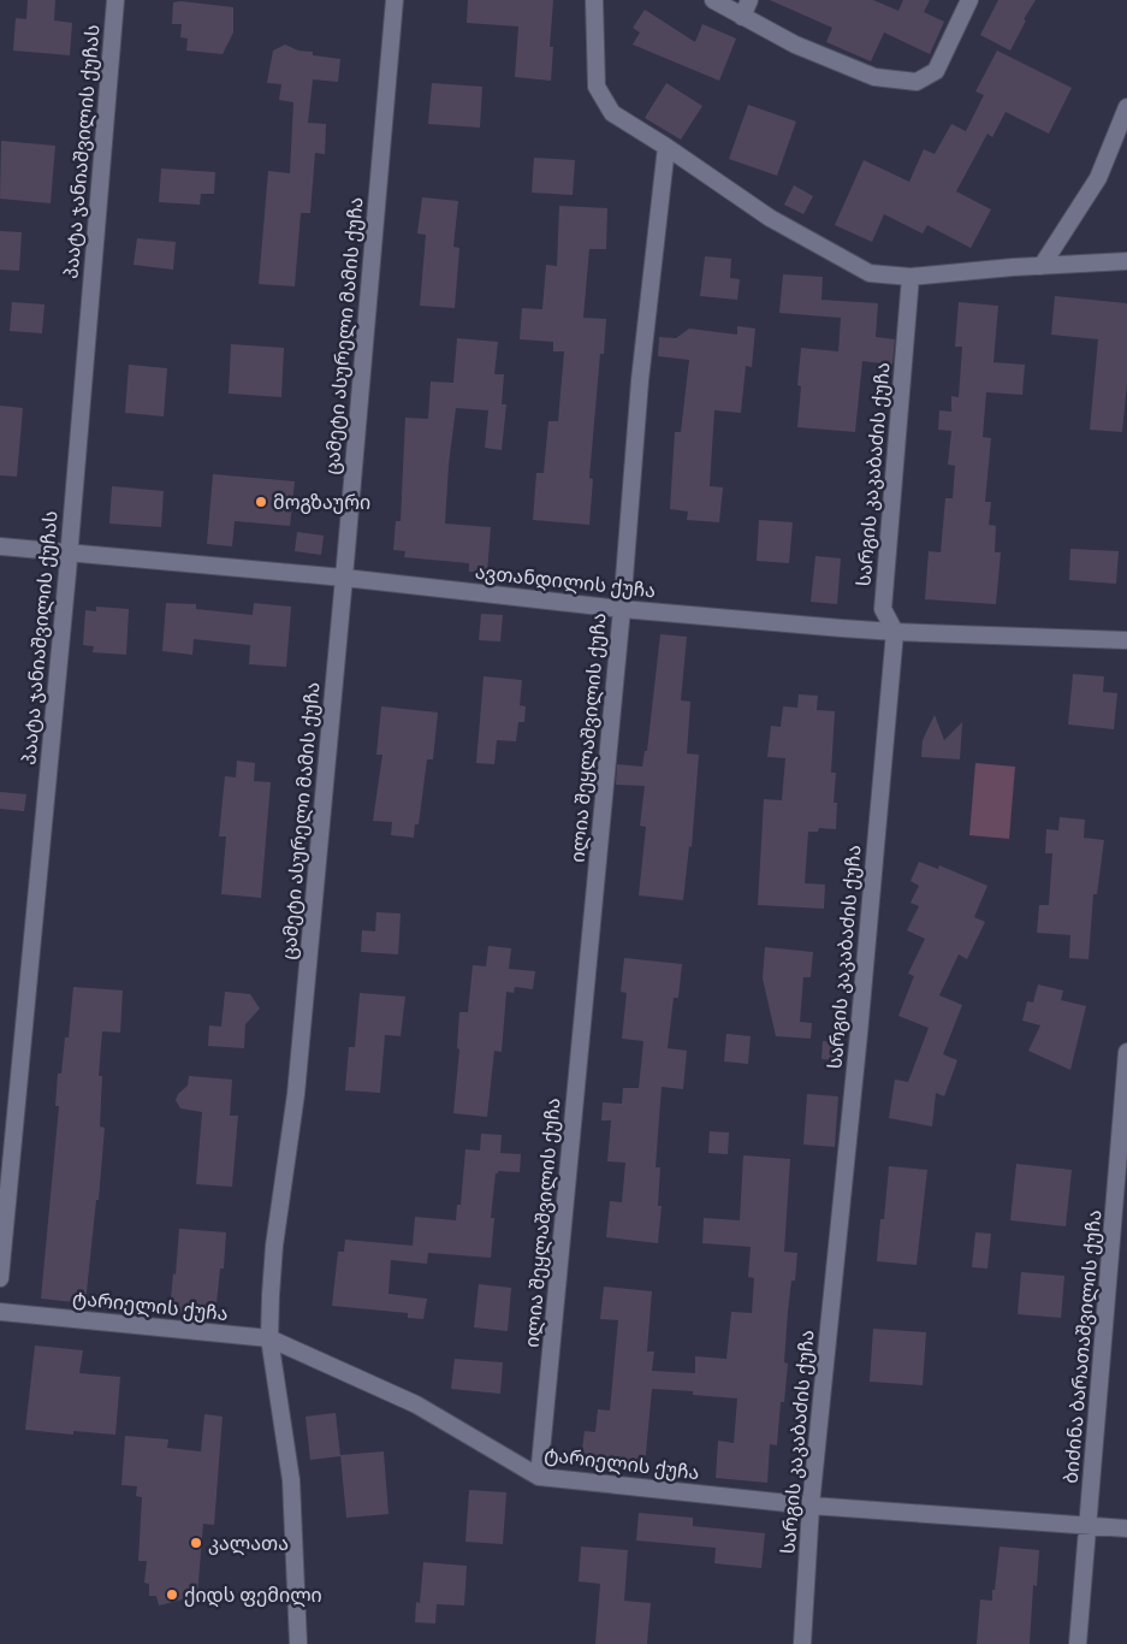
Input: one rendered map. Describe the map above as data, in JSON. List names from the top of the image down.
{
  "streets": {
    "street": [
      "პაატა ჯანიაშვილის ქუჩას",
      "ცამეტი ასურელი მამის ქუჩა",
      "სარგის კაკაბაძის ქუჩა",
      "ავთანდილის ქუჩა",
      "ილია შეყლაშვილის ქუჩა",
      "ტარიელის ქუჩა",
      "ბიძინა ბარათაშვილის ქუჩა"
    ]
  },
  "crossings": [
    ["პაატა ჯანიაშვილის ქუჩას", "ავთანდილის ქუჩა"],
    ["ცამეტი ასურელი მამის ქუჩა", "ავთანდილის ქუჩა"],
    ["ცამეტი ასურელი მამის ქუჩა", "ტარიელის ქუჩა"],
    ["სარგის კაკაბაძის ქუჩა", "ავთანდილის ქუჩა"],
    ["სარგის კაკაბაძის ქუჩა", "ტარიელის ქუჩა"],
    ["ავთანდილის ქუჩა", "ილია შეყლაშვილის ქუჩა"],
    ["ილია შეყლაშვილის ქუჩა", "ტარიელის ქუჩა"],
    ["ტარიელის ქუჩა", "ბიძინა ბარათაშვილის ქუჩა"]
  ],
  "places": ["მოგზაური", "კალათა", "ქიდს ფემილი"]
}
